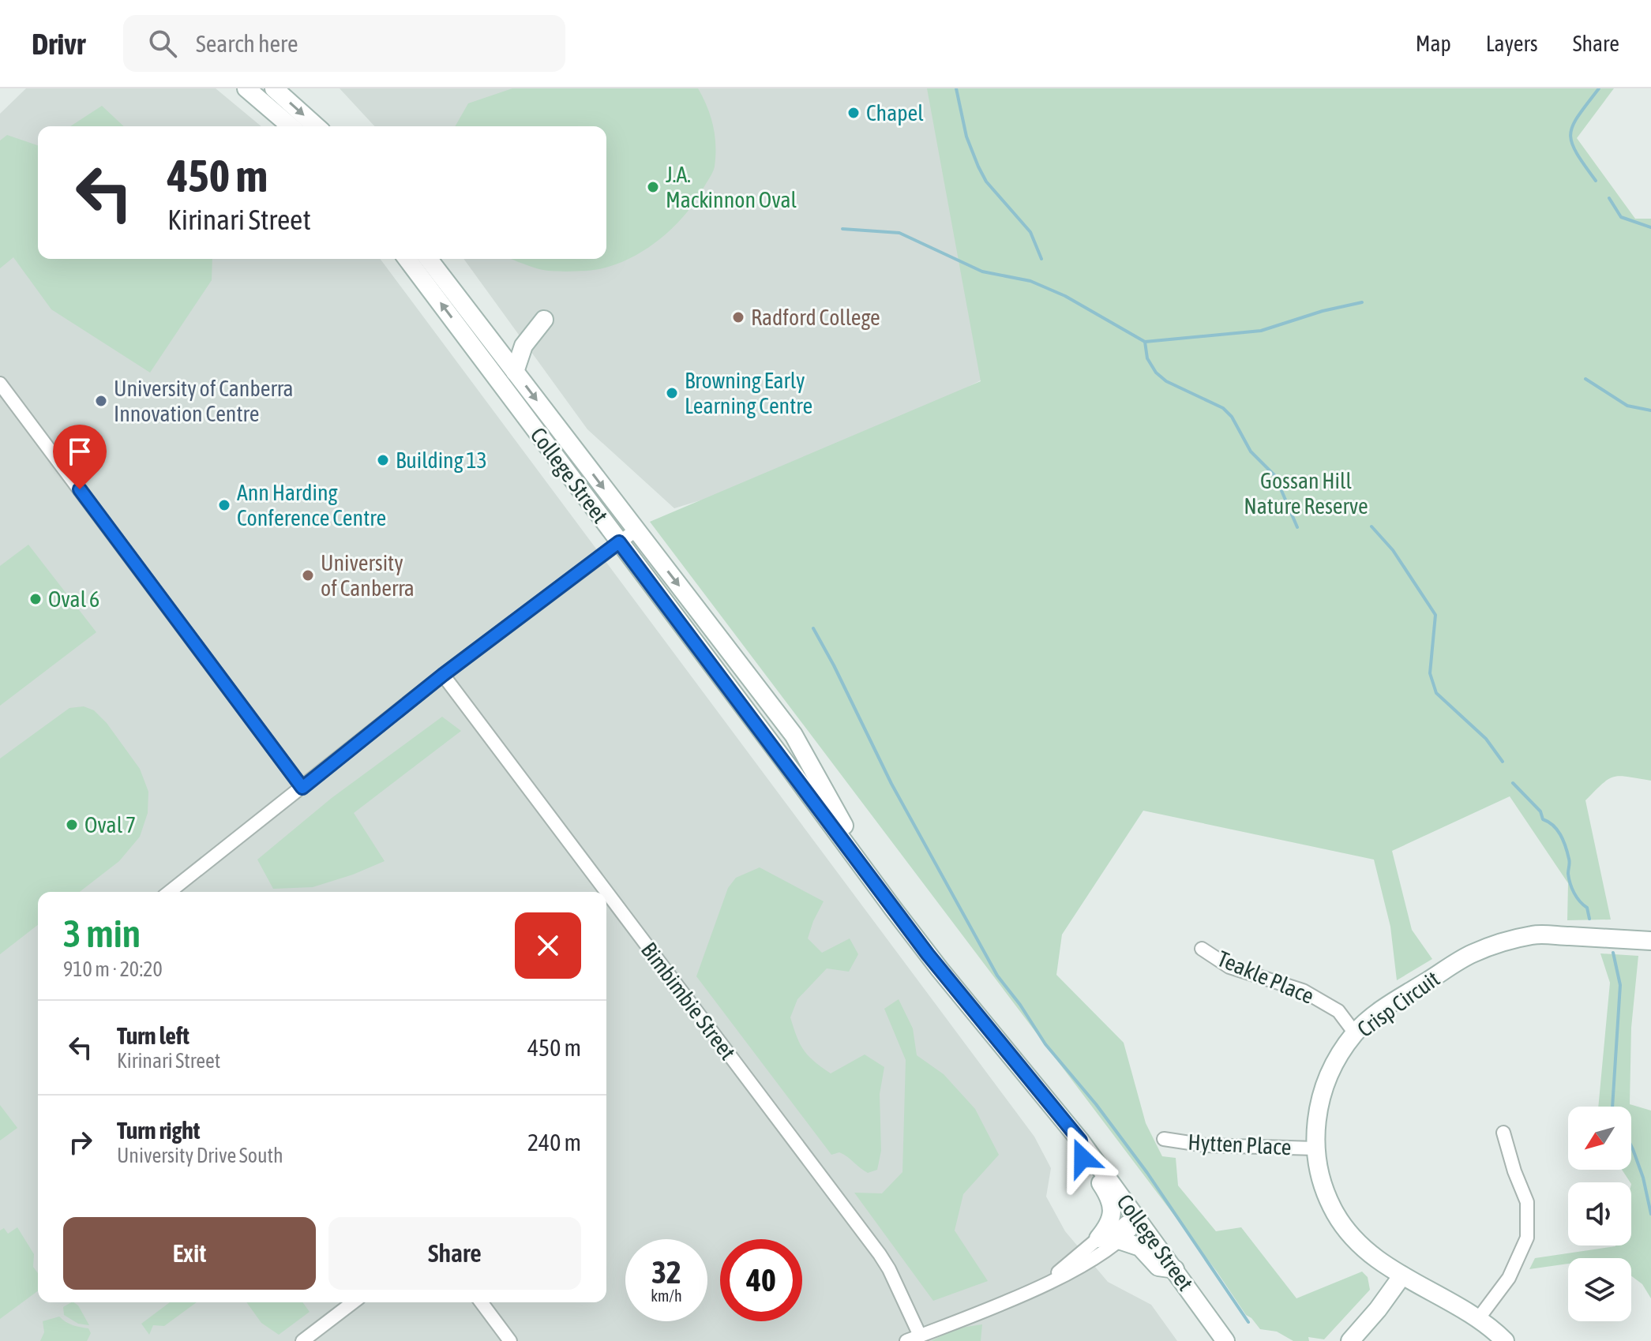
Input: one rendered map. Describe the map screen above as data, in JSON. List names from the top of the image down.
{
  "streets": {
    "street": [
      "College Street",
      "Teakle Place",
      "Bimbimbie Street",
      "Crisp Circuit",
      "Hytten Place"
    ]
  },
  "crossings": [
    ["Teakle Place", "Crisp Circuit"],
    ["Crisp Circuit", "Hytten Place"]
  ],
  "parks": ["Gossan Hill Nature Reserve"],
  "places": [
    "Chapel",
    "J.A. Mackinnon Oval",
    "Radford College",
    "Browning Early Learning Centre",
    "University of Canberra Innovation Centre",
    "Building 13",
    "Ann Harding Conference Centre",
    "University of Canberra",
    "Oval 6",
    "Oval 7"
  ],
  "north": "bottom left",
  "page": {
    "header": "Drivr",
    "search": "Search here",
    "nav": ["Map", "Layers", "Share"],
    "turn": ["450 m", "Kirinari Street"],
    "heading": ["3 min", "910 m · 20:20"],
    "list": [
      {
        "name": "Turn left",
        "note": "Kirinari Street",
        "value": "450 m"
      },
      {
        "name": "Turn right",
        "note": "University Drive South",
        "value": "240 m"
      }
    ],
    "buttons": ["Exit", "Share"],
    "speed": "32 km/h",
    "limit": "40"
  }
}
